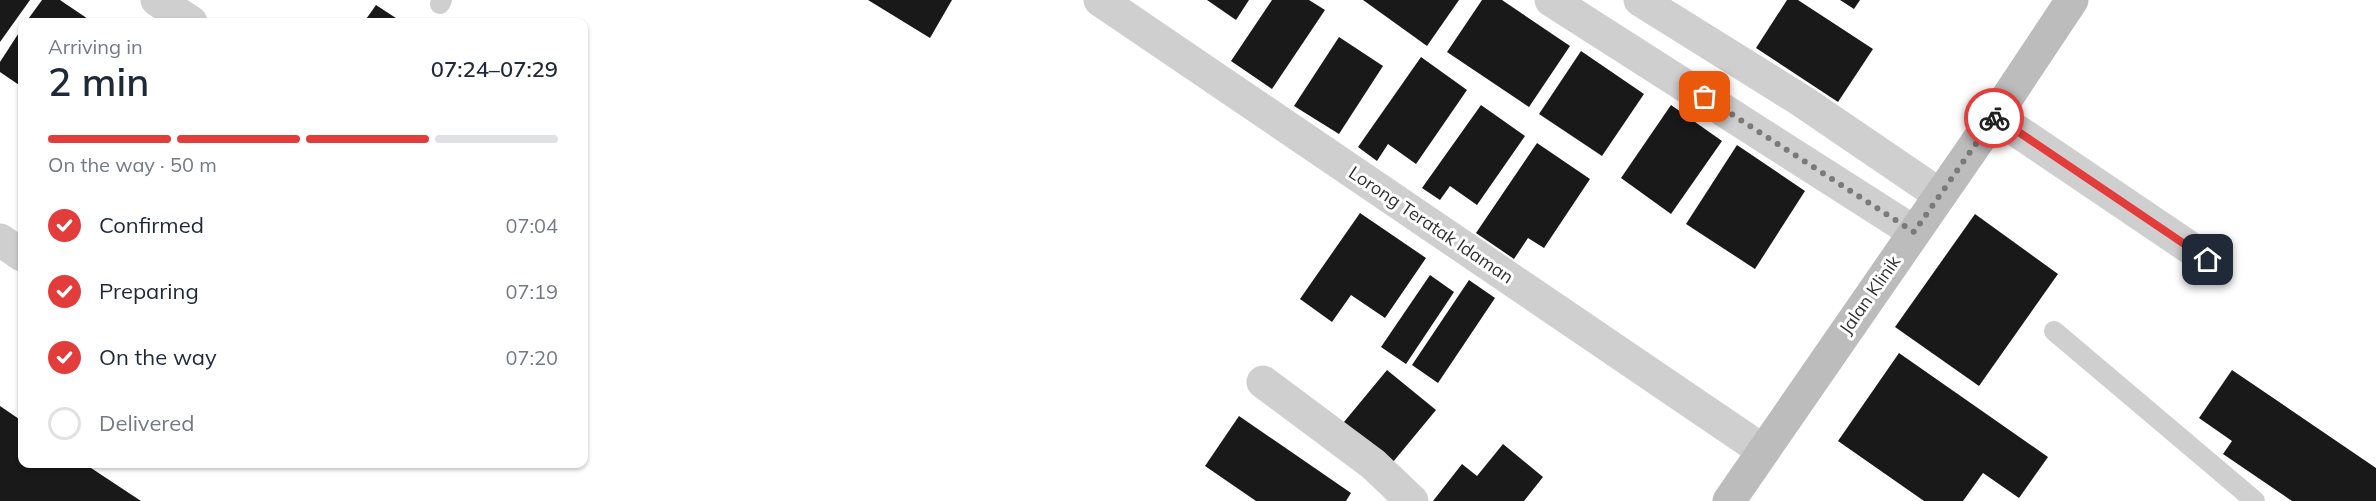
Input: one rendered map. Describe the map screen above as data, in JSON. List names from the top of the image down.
{
  "streets": {
    "street": ["Lorong Teratak Idaman", "Jalan Klinik"]
  },
  "crossings": [
    ["Lorong Teratak Idaman", "Jalan Klinik"]
  ],
  "page": {
    "heading": ["2 min", "Arriving in", "07:24–07:29"],
    "bar": "On the way · 50 m",
    "list": [
      ["Confirmed", "07:04"],
      ["Preparing", "07:19"],
      ["On the way", "07:20"],
      "Delivered"
    ]
  }
}
